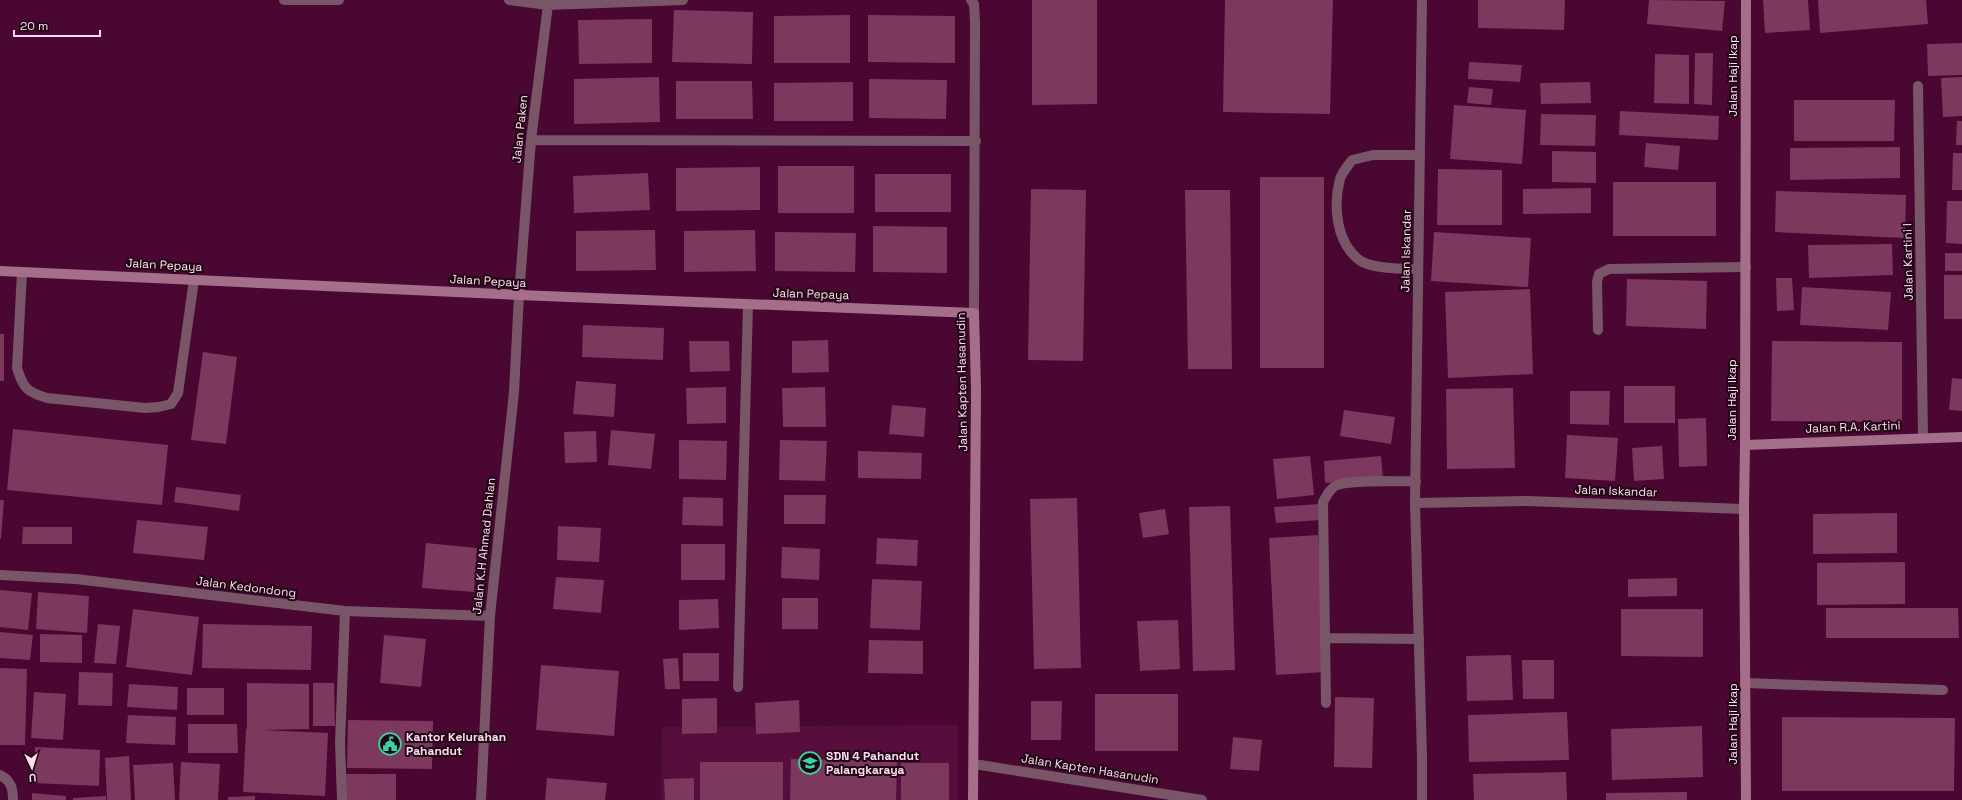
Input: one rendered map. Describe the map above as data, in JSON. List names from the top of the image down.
{
  "streets": {
    "street": [
      "Jalan Haji Ikap",
      "Jalan Paken",
      "Jalan Iskandar",
      "Jalan Kartini I",
      "Jalan Pepaya",
      "Jalan Kapten Hasanudin",
      "Jalan R.A. Kartini",
      "Jalan K.H Ahmad Dahlan",
      "Jalan Kedondong"
    ]
  },
  "crossings": [
    ["Jalan Haji Ikap", "Jalan Iskandar"],
    ["Jalan Haji Ikap", "Jalan R.A. Kartini"],
    ["Jalan Paken", "Jalan Pepaya"],
    ["Jalan Paken", "Jalan K.H Ahmad Dahlan"],
    ["Jalan Kartini I", "Jalan R.A. Kartini"],
    ["Jalan Pepaya", "Jalan Kapten Hasanudin"],
    ["Jalan Pepaya", "Jalan K.H Ahmad Dahlan"],
    ["Jalan K.H Ahmad Dahlan", "Jalan Kedondong"]
  ],
  "places": {
    "public building": ["Kantor Kelurahan Pahandut"],
    "school or university": ["SDN 4 Pahandut Palangkaraya"]
  },
  "scale_bar": "20 m",
  "north": "bottom"
}
